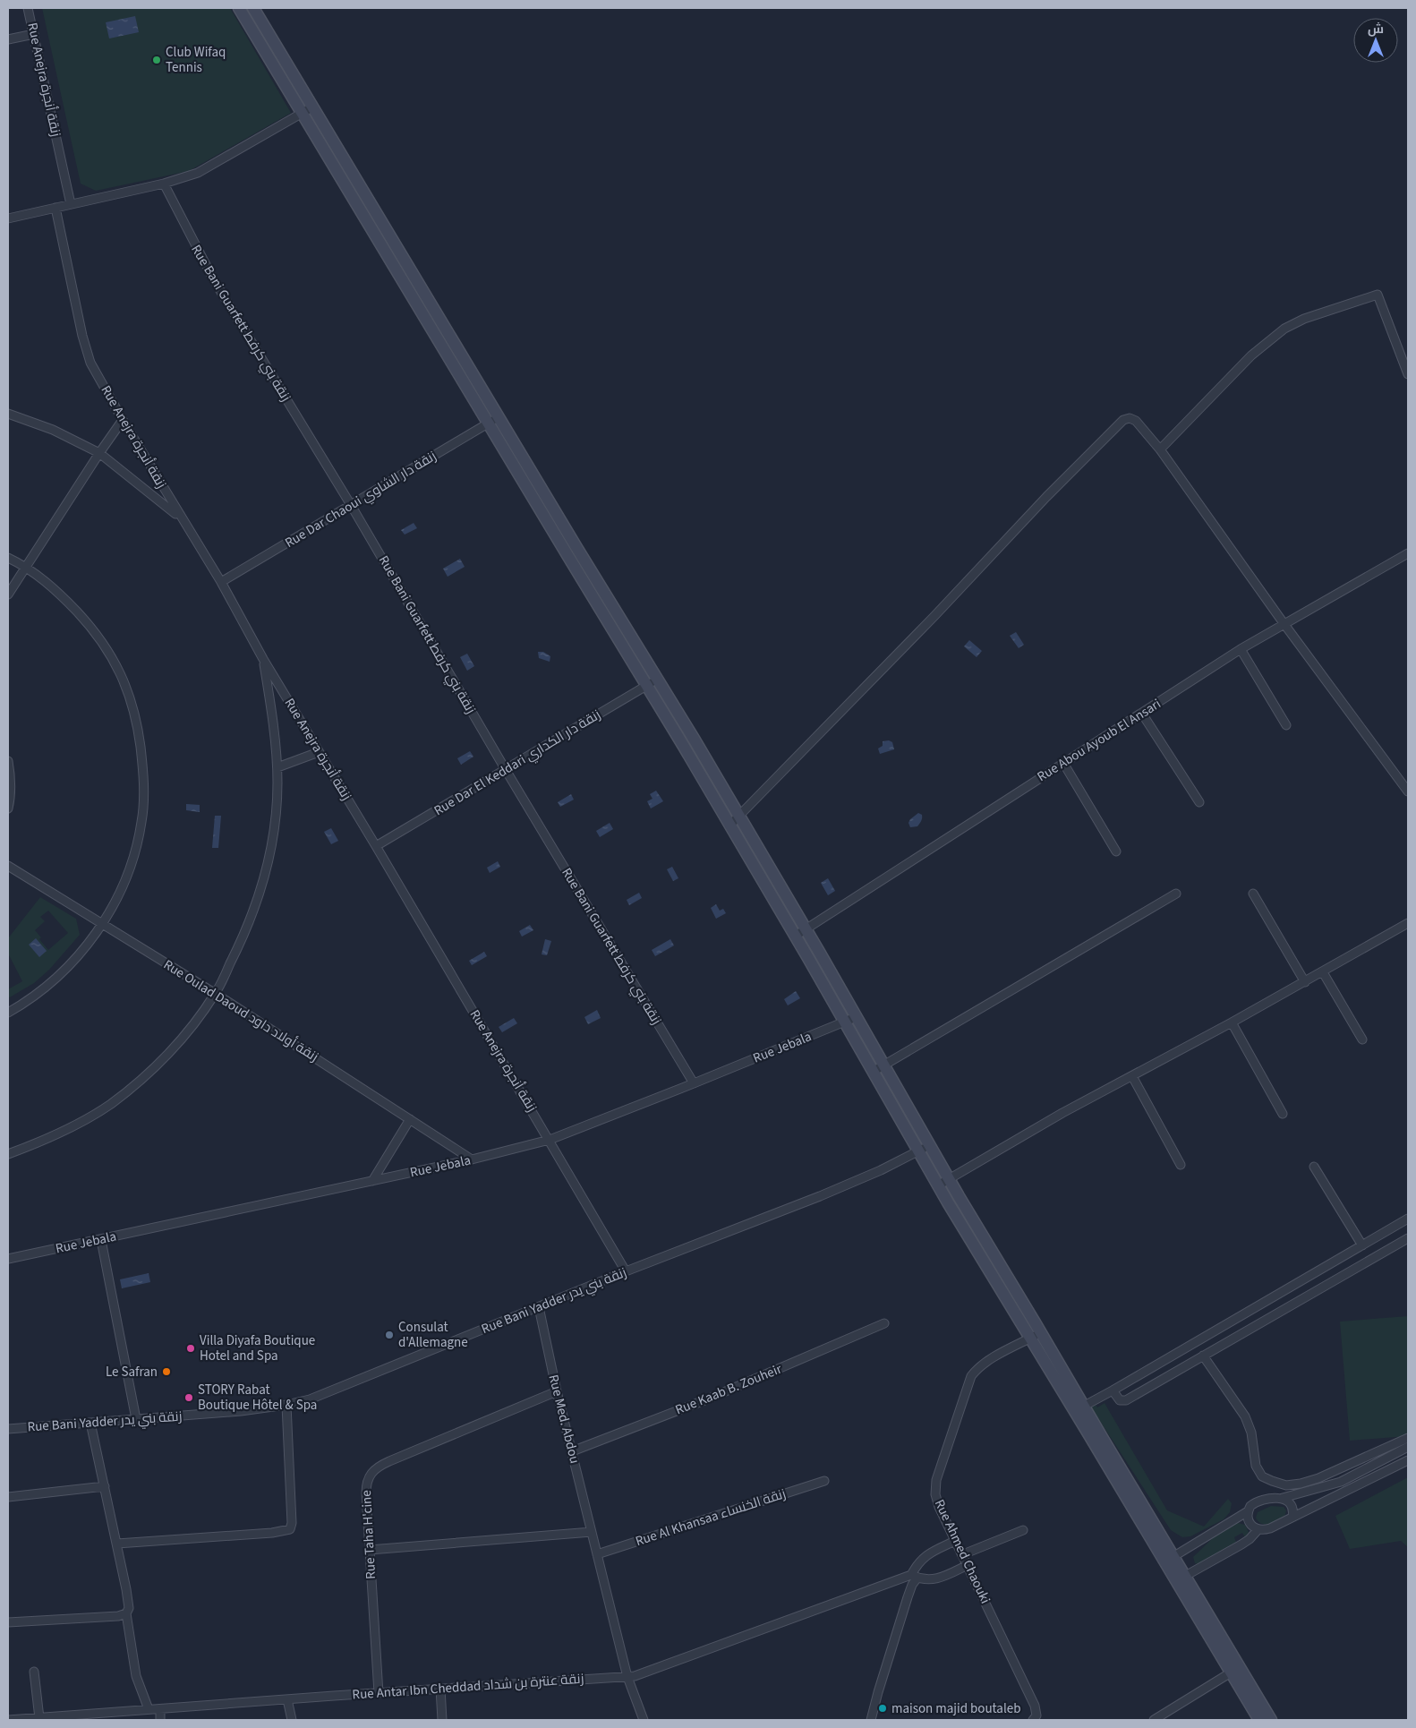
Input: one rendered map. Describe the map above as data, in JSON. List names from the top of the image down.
{
  "streets": {
    "street": [
      "Rue Anejra زنقة أنجرة",
      "Rue Bani Guarfett زنقة بني كرفط",
      "Rue Dar Chaoui زنقة دار الشاوي",
      "Rue Abou Ayoub El Ansari",
      "Rue Dar El Keddari زنقة دار الكداري",
      "Rue Oulad Daoud زنقة أولاد داود",
      "Rue Jebala",
      "Rue Bani Yadder زنقة بني يدر",
      "Rue Kaab B. Zouheir",
      "Rue Med. Abdou",
      "Rue Al Khansaa زنقة الخنساء",
      "Rue Taha H'cine",
      "Rue Ahmed Chaouki",
      "Rue Antar Ibn Cheddad زنقة عنترة بن شداد"
    ]
  },
  "crossings": [
    ["Rue Anejra زنقة أنجرة", "Rue Dar Chaoui زنقة دار الشاوي"],
    ["Rue Anejra زنقة أنجرة", "Rue Dar El Keddari زنقة دار الكداري"],
    ["Rue Anejra زنقة أنجرة", "Rue Jebala"],
    ["Rue Anejra زنقة أنجرة", "Rue Bani Yadder زنقة بني يدر"],
    ["Rue Bani Guarfett زنقة بني كرفط", "Rue Dar Chaoui زنقة دار الشاوي"],
    ["Rue Bani Guarfett زنقة بني كرفط", "Rue Dar El Keddari زنقة دار الكداري"],
    ["Rue Bani Guarfett زنقة بني كرفط", "Rue Jebala"],
    ["Rue Oulad Daoud زنقة أولاد داود", "Rue Jebala"],
    ["Rue Bani Yadder زنقة بني يدر", "Rue Med. Abdou"],
    ["Rue Kaab B. Zouheir", "Rue Med. Abdou"],
    ["Rue Med. Abdou", "Rue Al Khansaa زنقة الخنساء"],
    ["Rue Med. Abdou", "Rue Taha H'cine"],
    ["Rue Med. Abdou", "Rue Antar Ibn Cheddad زنقة عنترة بن شداد"],
    ["Rue Taha H'cine", "Rue Antar Ibn Cheddad زنقة عنترة بن شداد"],
    ["Rue Ahmed Chaouki", "Rue Antar Ibn Cheddad زنقة عنترة بن شداد"]
  ],
  "places": [
    "Club Wifaq Tennis",
    "Consulat d'Allemagne",
    "Villa Diyafa Boutique Hotel and Spa",
    "Le Safran",
    "STORY Rabat Boutique Hôtel & Spa",
    "maison majid boutaleb"
  ],
  "north": "top"
}
